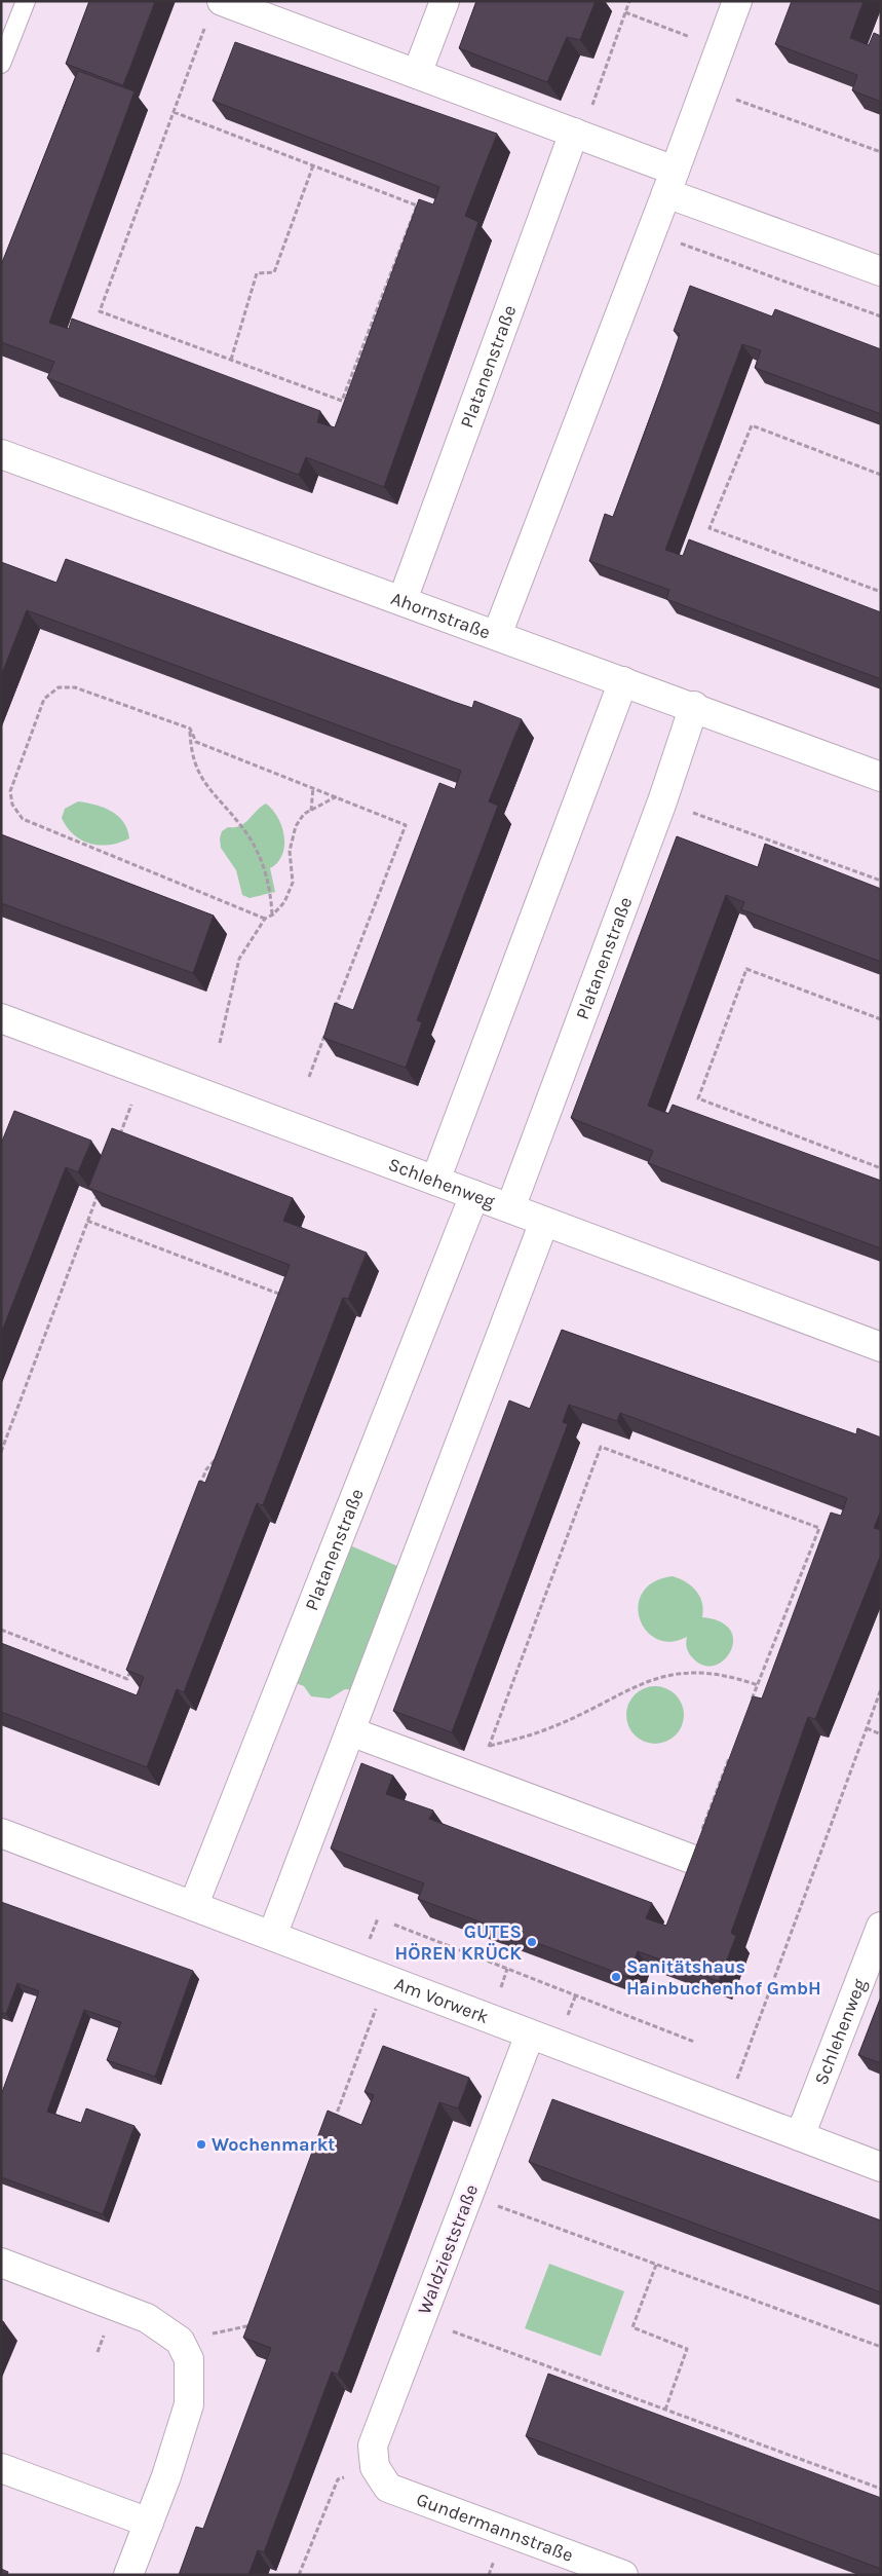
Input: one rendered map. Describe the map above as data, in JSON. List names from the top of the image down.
{
  "streets": {
    "street": [
      "Platanenstraße",
      "Ahornstraße",
      "Schlehenweg",
      "Am Vorwerk",
      "Waldzieststraße",
      "Gundermannstraße"
    ]
  },
  "crossings": [
    ["Platanenstraße", "Ahornstraße"],
    ["Platanenstraße", "Schlehenweg"],
    ["Platanenstraße", "Am Vorwerk"],
    ["Schlehenweg", "Am Vorwerk"],
    ["Am Vorwerk", "Waldzieststraße"],
    ["Waldzieststraße", "Gundermannstraße"]
  ],
  "places": ["GUTES HÖREN KRÜCK", "Sanitätshaus Hainbuchenhof GmbH", "Wochenmarkt"]
}
